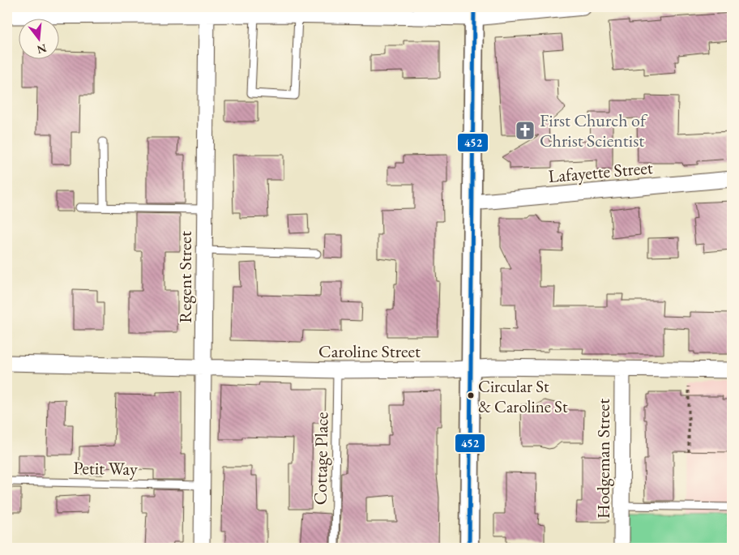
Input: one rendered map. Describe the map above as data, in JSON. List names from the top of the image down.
{
  "streets": {
    "street": [
      "Lafayette Street",
      "Regent Street",
      "Caroline Street",
      "Hodgeman Street"
    ],
    "lane": ["Cottage Place", "Petit Way"]
  },
  "crossings": [
    ["Regent Street", "Caroline Street"],
    ["Regent Street", "Petit Way"],
    ["Caroline Street", "Cottage Place"],
    ["Caroline Street", "Hodgeman Street"]
  ],
  "places": {
    "church": ["First Church of Christ Scientist"],
    "other": ["Circular St & Caroline St"]
  },
  "lines": ["transit line 452"],
  "north": "bottom"
}
